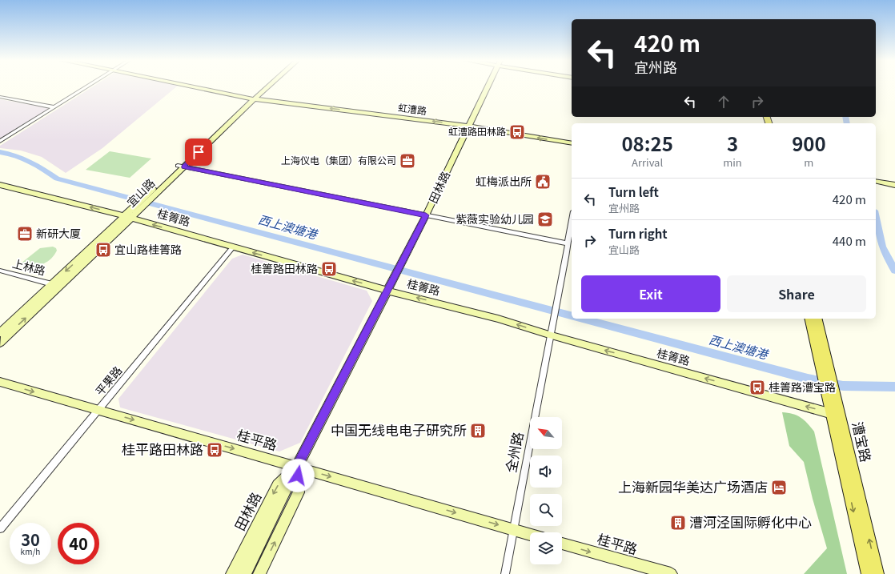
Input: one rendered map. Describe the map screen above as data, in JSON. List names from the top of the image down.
{
  "streets": {
    "main road": ["漕宝路"],
    "street": [
      "虹漕路",
      "田林路",
      "宜山路",
      "桂箐路",
      "上林路",
      "平果路",
      "桂平路",
      "全州路"
    ]
  },
  "crossings": [
    ["虹漕路", "田林路"],
    ["虹漕路", "宜山路"],
    ["田林路", "桂箐路"],
    ["田林路", "桂平路"],
    ["宜山路", "桂箐路"],
    ["宜山路", "上林路"],
    ["桂箐路", "平果路"],
    ["桂箐路", "漕宝路"],
    ["桂箐路", "全州路"],
    ["平果路", "桂平路"],
    ["桂平路", "全州路"]
  ],
  "one_way": ["虹漕路", "桂箐路", "桂平路"],
  "water": ["西上澳塘港"],
  "places": {
    "bus stop": [
      "虹漕路田林路",
      "宜山路桂箐路",
      "桂箐路田林路",
      "桂箐路漕宝路",
      "桂平路田林路"
    ],
    "office": ["上海仪电（集团）有限公司", "新研大厦"],
    "public building": ["虹梅派出所"],
    "school or university": ["紫薇实验幼儿园"],
    "building": ["中国无线电电子研究所", "漕河泾国际孵化中心"],
    "hotel": ["上海新园华美达广场酒店"]
  },
  "north": "top left",
  "page": {
    "turn": ["420 m", "宜州路"],
    "eta": [
      "08:25",
      "Arrival",
      "3",
      "min",
      "900",
      "m"
    ],
    "list": [
      {
        "name": "Turn left",
        "note": "宜州路",
        "value": "420 m"
      },
      {
        "name": "Turn right",
        "note": "宜山路",
        "value": "440 m"
      }
    ],
    "buttons": ["Exit", "Share"],
    "speed": "30 km/h",
    "limit": "40"
  }
}
